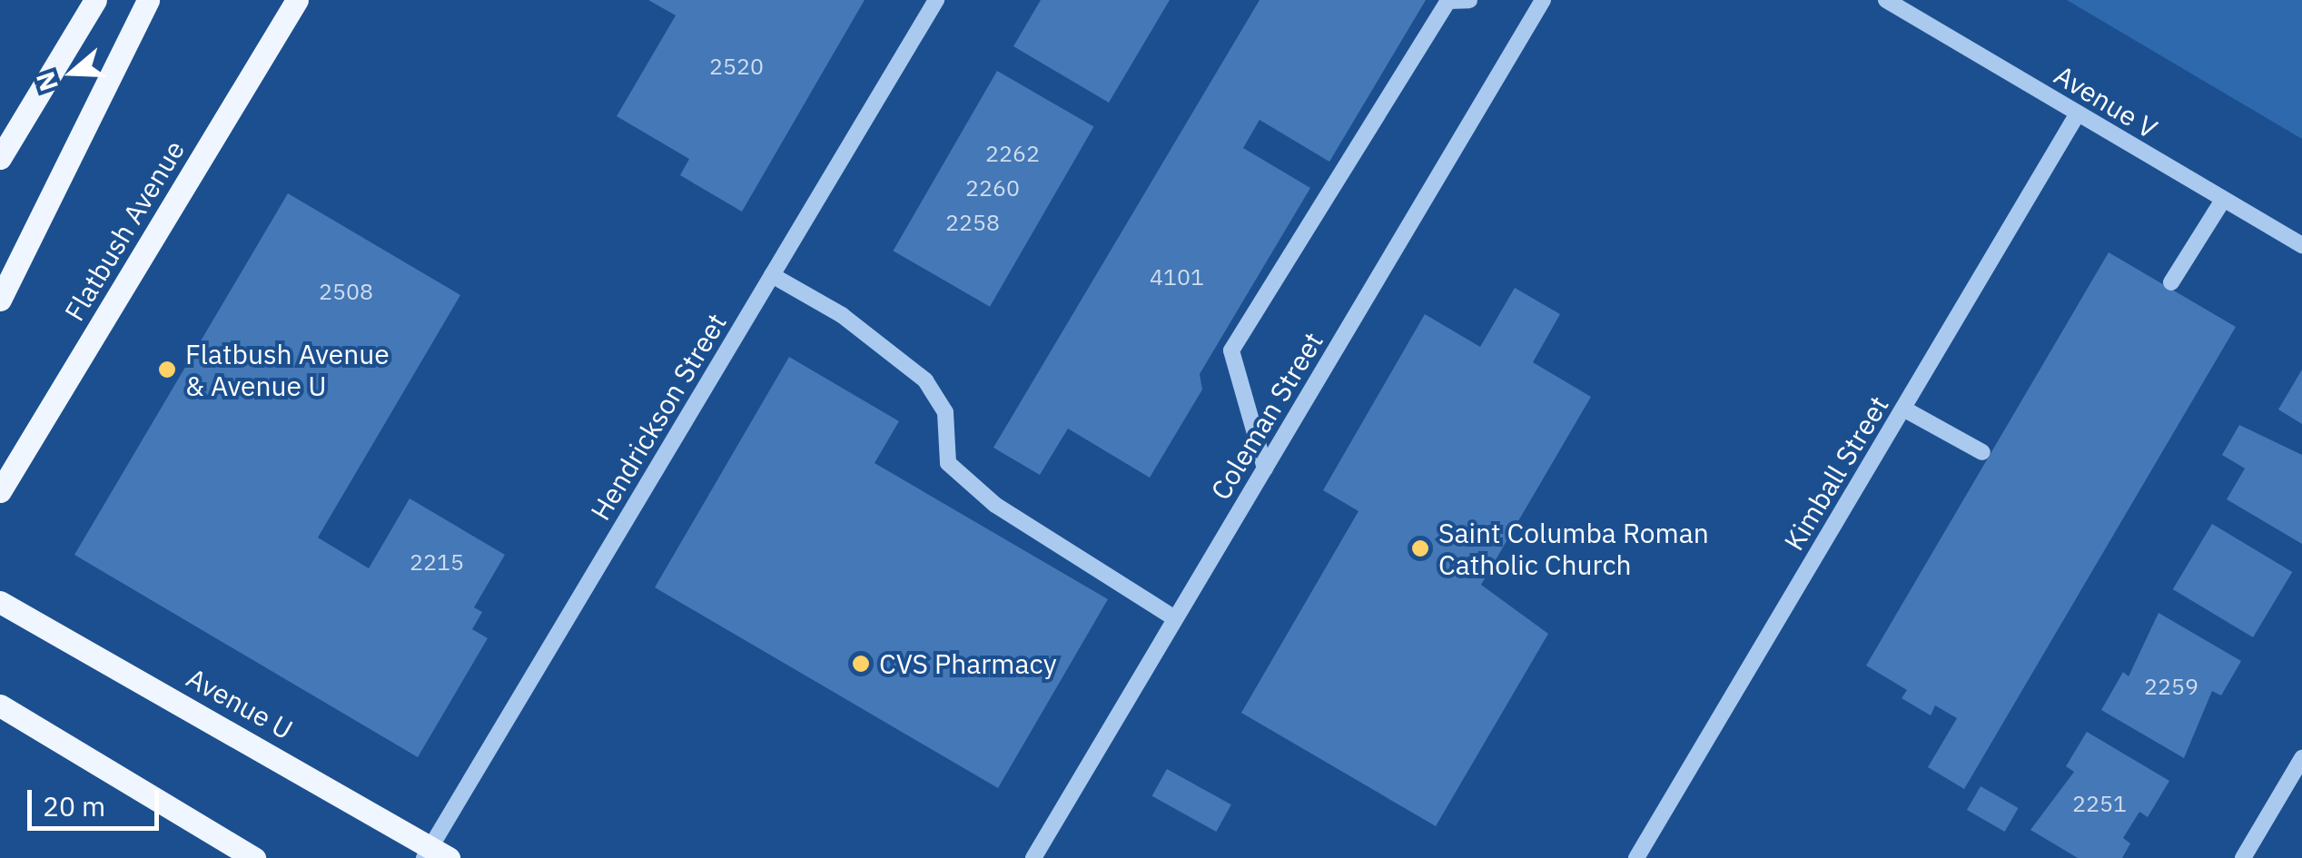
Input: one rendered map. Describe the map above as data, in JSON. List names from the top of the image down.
{
  "streets": {
    "main road": ["Flatbush Avenue", "Avenue U"],
    "street": [
      "Avenue V",
      "Coleman Street",
      "Hendrickson Street",
      "Kimball Street"
    ]
  },
  "crossings": [
    ["Avenue V", "Kimball Street"],
    ["Hendrickson Street", "Avenue U"]
  ],
  "places": ["Flatbush Avenue & Avenue U", "Saint Columba Roman Catholic Church", "CVS Pharmacy"],
  "house_numbers": [
    "2520",
    "2262",
    "2260",
    "2258",
    "4101",
    "2508",
    "2215",
    "2259",
    "2251"
  ],
  "scale_bar": "20 m",
  "north": "left"
}
